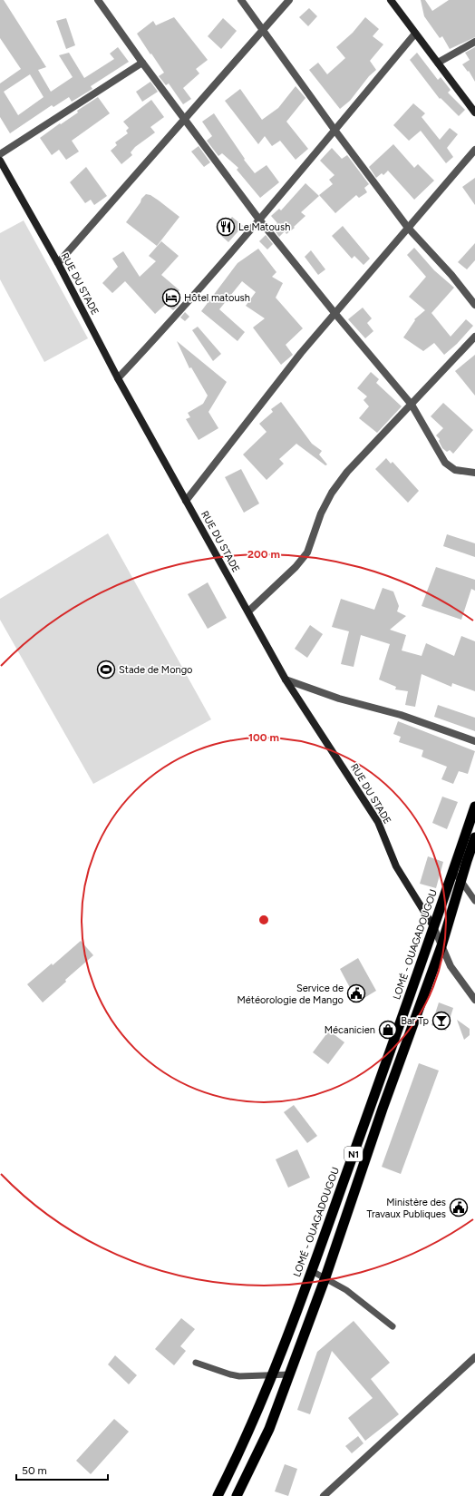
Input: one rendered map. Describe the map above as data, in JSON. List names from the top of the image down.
{
  "streets": {
    "highway": ["LOMÉ - OUAGADOUGOU", "N1"],
    "main road": ["RUE DU STADE"]
  },
  "crossings": [
    ["RUE DU STADE", "LOMÉ - OUAGADOUGOU"]
  ],
  "places": {
    "restaurant": ["Le Matoush"],
    "hotel": ["Hôtel matoush"],
    "sports": ["Stade de Mongo"],
    "public building": ["Service de Météorologie de Mango", "Ministère des Travaux Publiques"],
    "bar": ["Bar Tp"],
    "shop": ["Mécanicien"]
  },
  "scale_bar": "50 m",
  "rings": ["200 m", "100 m"]
}
